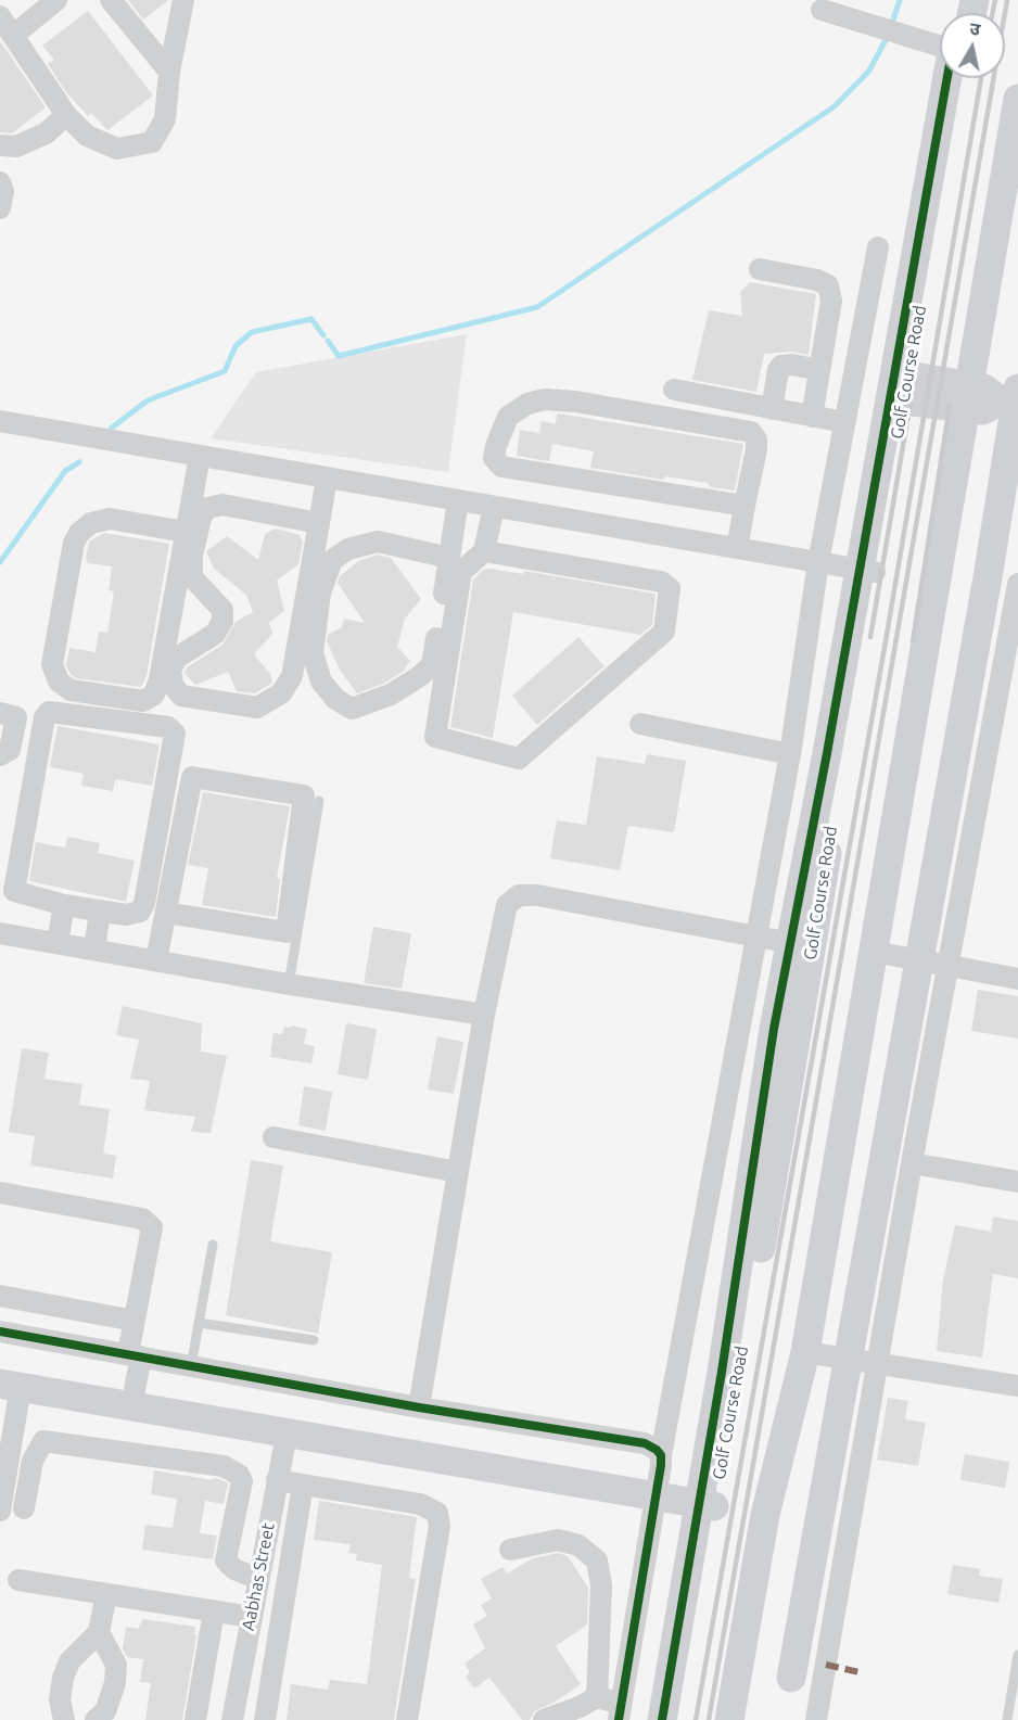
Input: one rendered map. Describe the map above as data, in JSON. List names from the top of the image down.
{
  "streets": {
    "main road": ["Golf Course Road"],
    "street": ["Aabhas Street"]
  },
  "north": "top"
}
